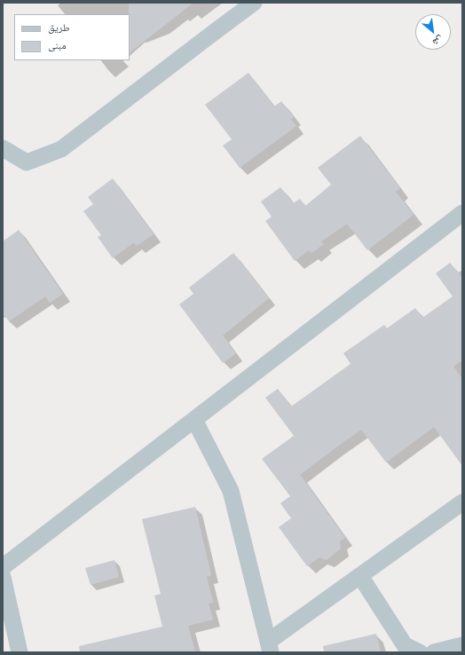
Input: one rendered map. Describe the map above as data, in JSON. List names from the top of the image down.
{
  "legend": ["طريق", "مبنى"],
  "north": "bottom right"
}
